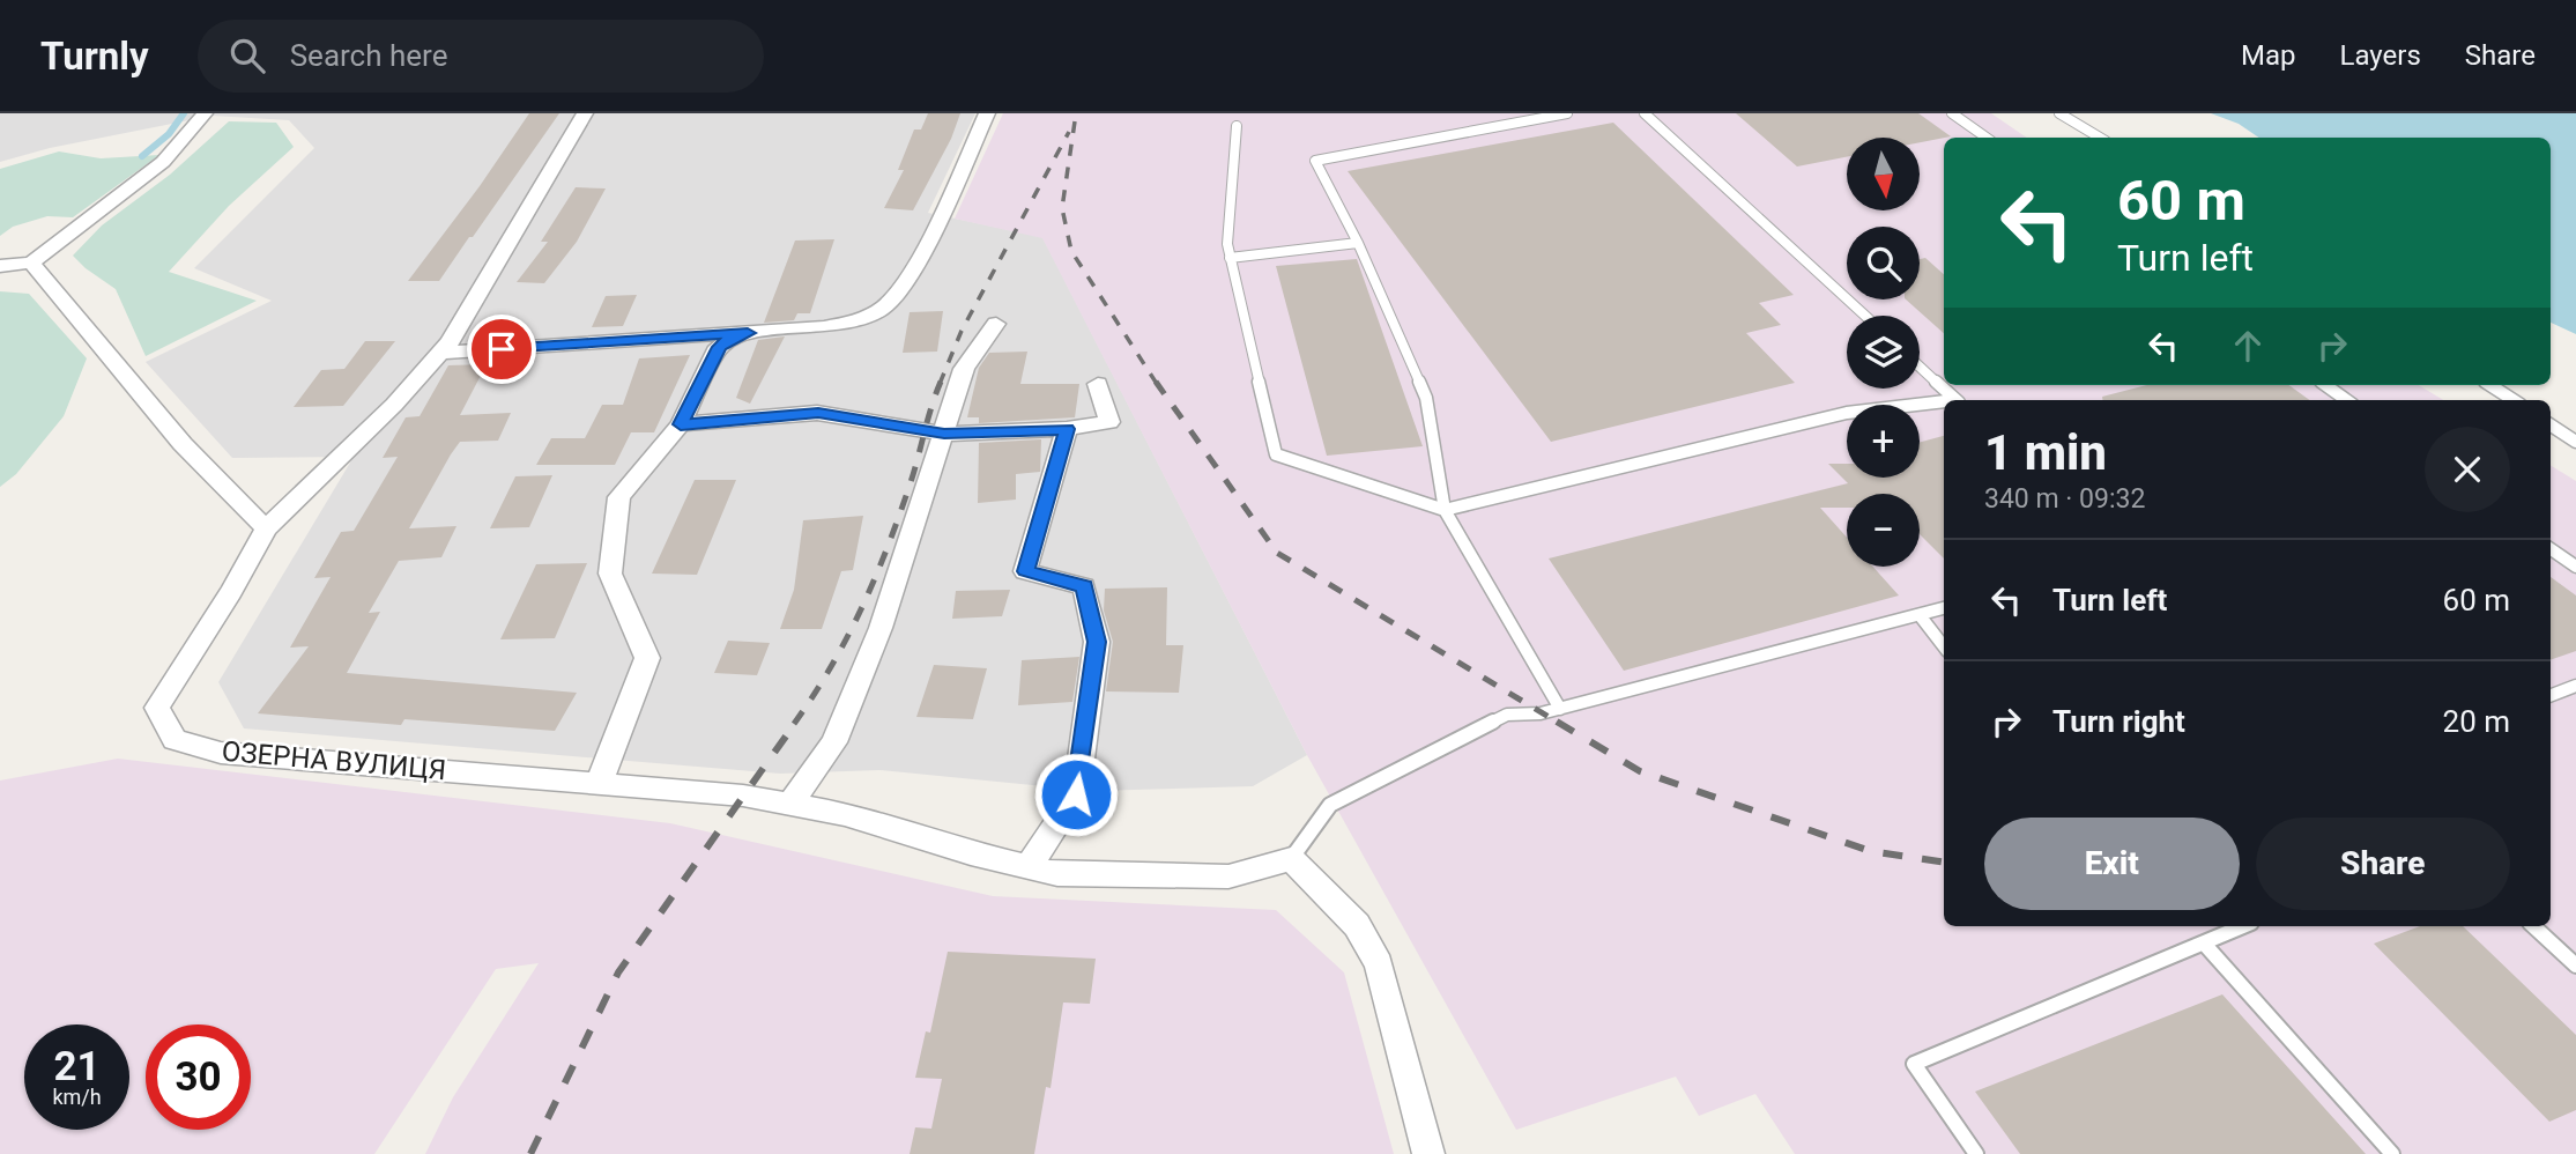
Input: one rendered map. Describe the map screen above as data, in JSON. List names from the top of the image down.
{
  "streets": {
    "street": ["ОЗЕРНА ВУЛИЦЯ"]
  },
  "north": "bottom",
  "page": {
    "header": "Turnly",
    "search": "Search here",
    "nav": ["Map", "Layers", "Share"],
    "map_buttons": ["+", "−"],
    "turn": ["60 m", "Turn left"],
    "heading": ["1 min", "340 m · 09:32"],
    "list": [
      {
        "name": "Turn left",
        "value": "60 m"
      },
      {
        "name": "Turn right",
        "value": "20 m"
      }
    ],
    "buttons": ["Exit", "Share"],
    "speed": "21 km/h",
    "limit": "30"
  }
}
